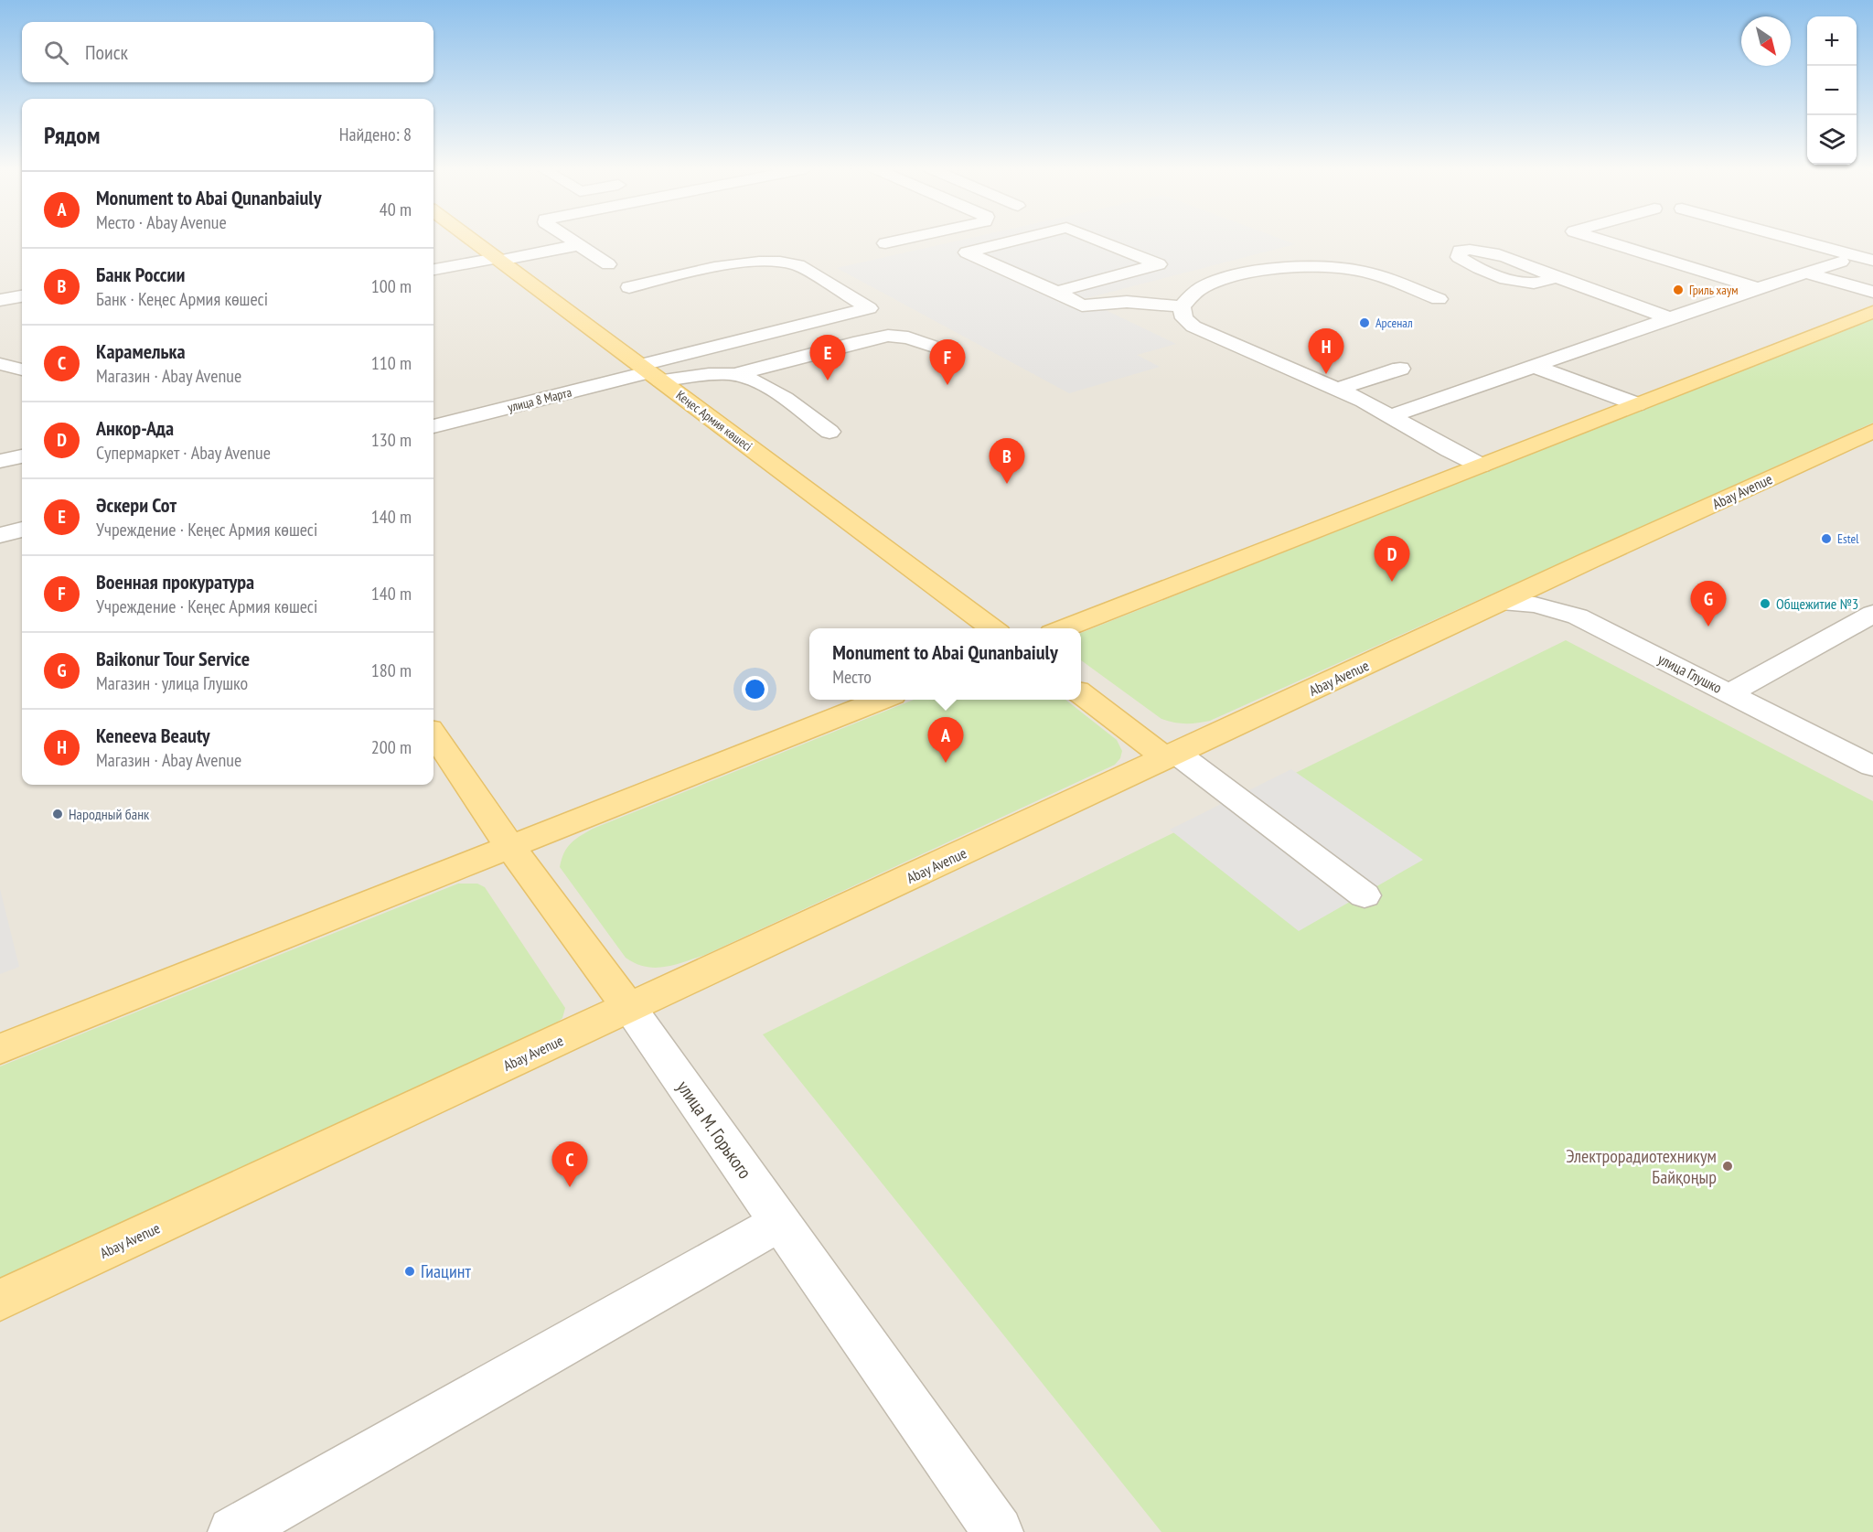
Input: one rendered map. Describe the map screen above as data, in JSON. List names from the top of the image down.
{
  "streets": {
    "main road": ["Кеңес Армия көшесі", "Abay Avenue", "улица М. Горького"],
    "street": ["улица 8 Марта", "улица Глушко"]
  },
  "crossings": [
    ["улица 8 Марта", "Кеңес Армия көшесі"],
    ["Abay Avenue", "улица Глушко"],
    ["Abay Avenue", "улица М. Горького"]
  ],
  "places": [
    "Гриль хаум",
    "Арсенал",
    "Estel",
    "Общежитие №3",
    "Народный банк",
    "Электрорадиотехникум Байқоңыр",
    "Гиацинт"
  ],
  "north": "bottom right",
  "page": {
    "map_buttons": ["+", "−"],
    "search": "Поиск",
    "heading": ["Рядом", "Найдено: 8"],
    "list": [
      {
        "mark": "A",
        "name": "Monument to Abai Qunanbaiuly",
        "note": "Место · Abay Avenue",
        "value": "40 m"
      },
      {
        "mark": "B",
        "name": "Банк России",
        "note": "Банк · Кеңес Армия көшесі",
        "value": "100 m"
      },
      {
        "mark": "C",
        "name": "Карамелька",
        "note": "Магазин · Abay Avenue",
        "value": "110 m"
      },
      {
        "mark": "D",
        "name": "Анкор-Ада",
        "note": "Супермаркет · Abay Avenue",
        "value": "130 m"
      },
      {
        "mark": "E",
        "name": "Әскери Сот",
        "note": "Учреждение · Кеңес Армия көшесі",
        "value": "140 m"
      },
      {
        "mark": "F",
        "name": "Военная прокуратура",
        "note": "Учреждение · Кеңес Армия көшесі",
        "value": "140 m"
      },
      {
        "mark": "G",
        "name": "Baikonur Tour Service",
        "note": "Магазин · улица Глушко",
        "value": "180 m"
      },
      {
        "mark": "H",
        "name": "Keneeva Beauty",
        "note": "Магазин · Abay Avenue",
        "value": "200 m"
      }
    ],
    "pins": [
      "H",
      "E",
      "F",
      "B",
      "D",
      "G",
      "A",
      "C"
    ],
    "popup": ["Monument to Abai Qunanbaiuly", "Место"]
  }
}
